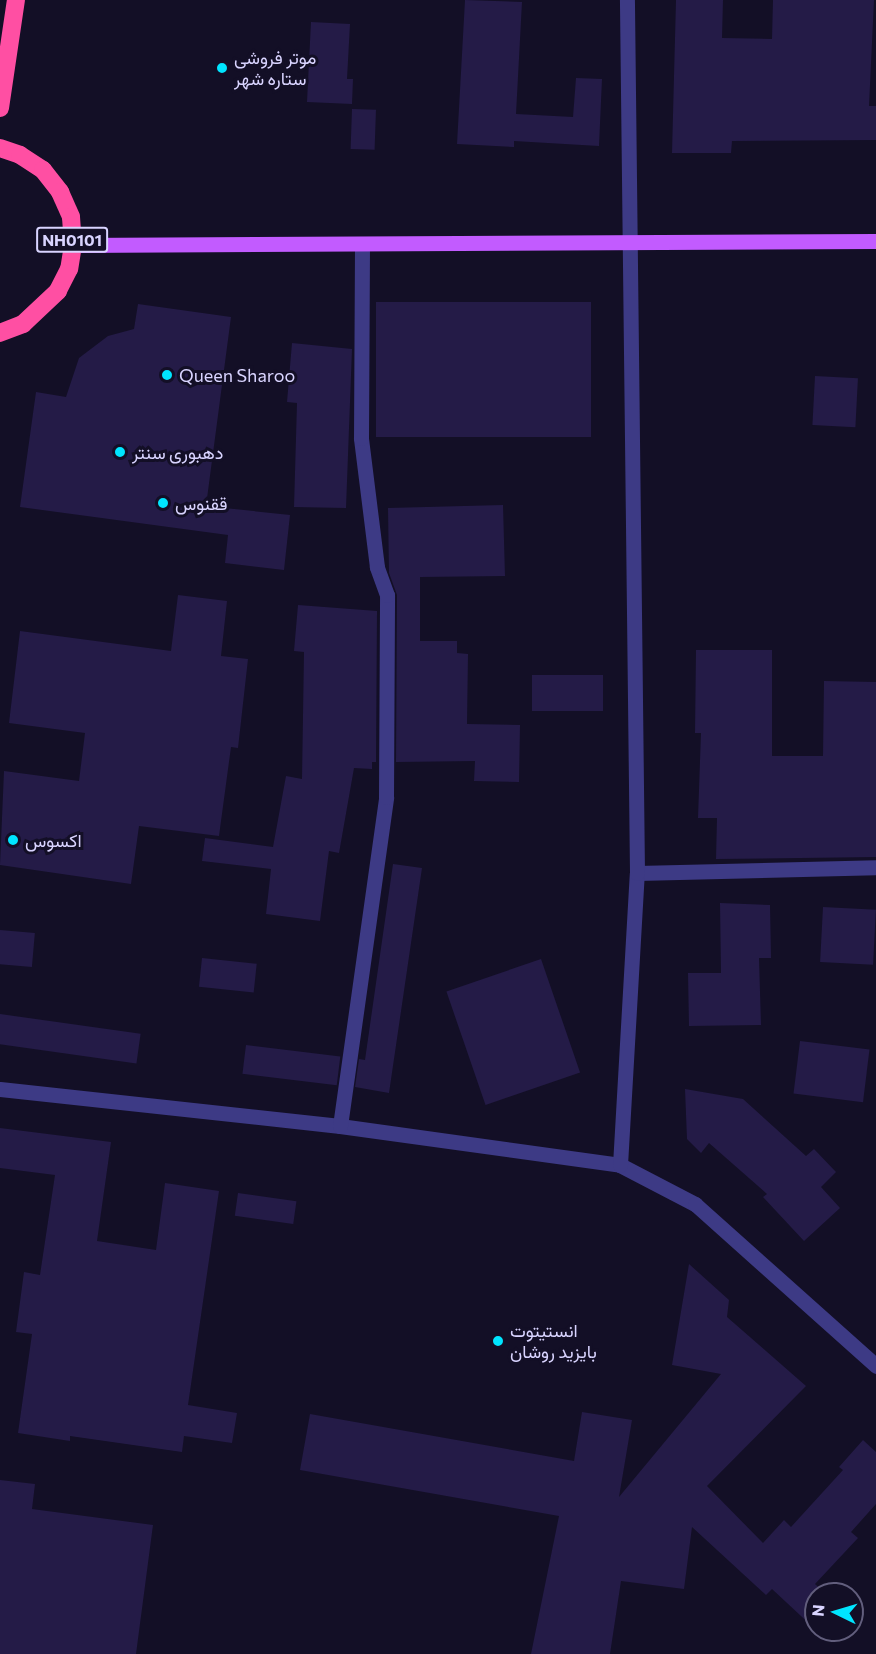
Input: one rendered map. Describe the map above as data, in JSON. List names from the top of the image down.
{
  "streets": {
    "highway": ["NH0101"]
  },
  "places": [
    "موتر فروشی ستاره شهر",
    "Queen Sharoo",
    "دهبوری سنتر",
    "ققنوس",
    "اکسوس",
    "انستیتوت بایزید روشان"
  ],
  "north": "left"
}
